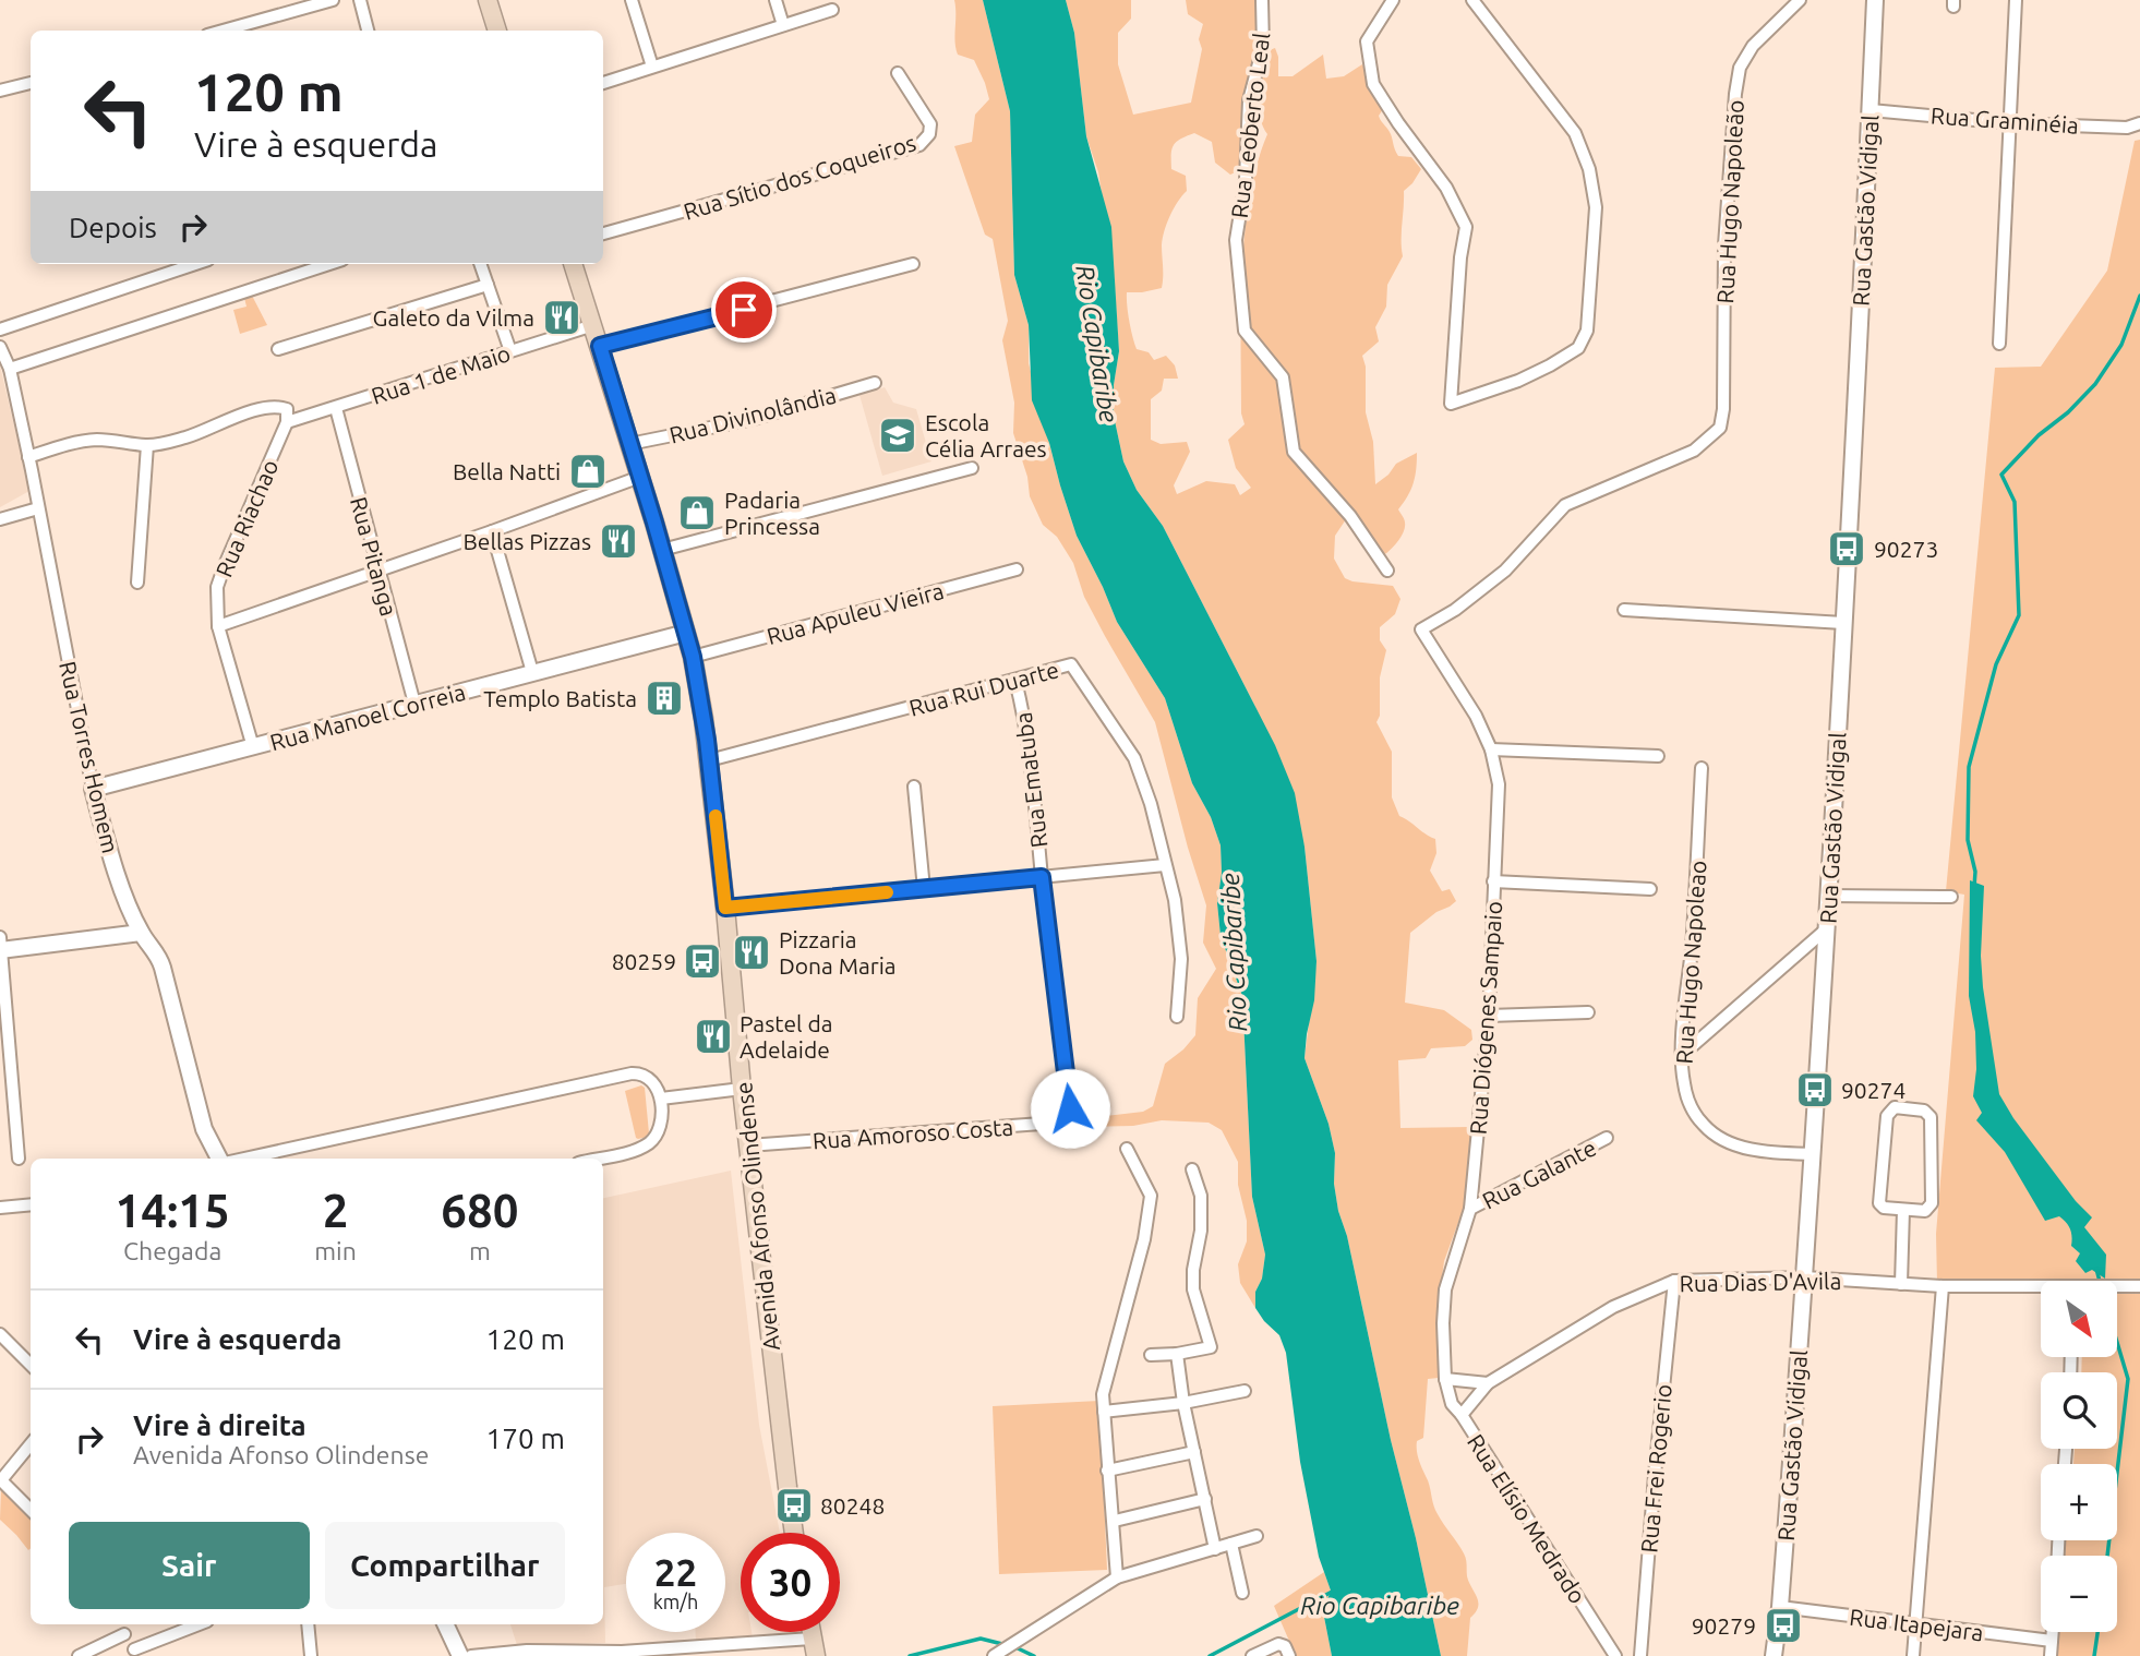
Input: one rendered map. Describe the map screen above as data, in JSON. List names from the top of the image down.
{
  "streets": {
    "main road": ["Avenida Afonso Olindense"],
    "street": [
      "Rua Graminéia",
      "Rua Leoberto Leal",
      "Rua Sítio dos Coqueiros",
      "Rua Hugo Napoleão",
      "Rua Gastão Vidigal",
      "Rua 1 de Maio",
      "Rua Divinolândia",
      "Rua Riachao",
      "Rua Pitanga",
      "Rua Apuleu Vieira",
      "Rua Rui Duarte",
      "Rua Manoel Correia",
      "Rua Torres Homem",
      "Rua Ematuba",
      "Rua Hugo Napoleao",
      "Rua Diógenes Sampaio",
      "Rua Amoroso Costa",
      "Rua Galante",
      "Rua Dias D'Avila",
      "Rua Frei Rogerio",
      "Rua Elísio Medrado",
      "Rua Itapejara"
    ]
  },
  "crossings": [
    ["Rua Graminéia", "Rua Gastão Vidigal"],
    ["Rua Hugo Napoleão", "Rua Diógenes Sampaio"],
    ["Rua Gastão Vidigal", "Rua Hugo Napoleao"],
    ["Rua Gastão Vidigal", "Rua Dias D'Avila"],
    ["Rua Gastão Vidigal", "Rua Itapejara"],
    ["Rua 1 de Maio", "Rua Riachao"],
    ["Rua 1 de Maio", "Rua Pitanga"],
    ["Rua 1 de Maio", "Avenida Afonso Olindense"],
    ["Rua Divinolândia", "Avenida Afonso Olindense"],
    ["Rua Riachao", "Rua Manoel Correia"],
    ["Rua Pitanga", "Rua Manoel Correia"],
    ["Rua Apuleu Vieira", "Avenida Afonso Olindense"],
    ["Rua Rui Duarte", "Rua Ematuba"],
    ["Rua Rui Duarte", "Avenida Afonso Olindense"],
    ["Rua Manoel Correia", "Rua Torres Homem"],
    ["Rua Manoel Correia", "Avenida Afonso Olindense"],
    ["Rua Ematuba", "Rua Amoroso Costa"],
    ["Rua Diógenes Sampaio", "Rua Galante"],
    ["Rua Diógenes Sampaio", "Rua Elísio Medrado"],
    ["Rua Amoroso Costa", "Avenida Afonso Olindense"],
    ["Rua Dias D'Avila", "Rua Frei Rogerio"],
    ["Rua Dias D'Avila", "Rua Elísio Medrado"]
  ],
  "water": ["Rio Capibaribe"],
  "places": {
    "restaurant": [
      "Galeto da Vilma",
      "Bellas Pizzas",
      "Pizzaria Dona Maria",
      "Pastel da Adelaide"
    ],
    "school or university": ["Escola Célia Arraes"],
    "shop": ["Bella Natti", "Padaria Princessa"],
    "bus stop": [
      "90273",
      "80259",
      "90274",
      "80248",
      "90279"
    ],
    "building": ["Templo Batista"]
  },
  "north": "bottom right",
  "page": {
    "turn": ["120 m", "Vire à esquerda"],
    "then": "Depois",
    "eta": [
      "14:15",
      "Chegada",
      "2",
      "min",
      "680",
      "m"
    ],
    "map_buttons": ["+", "−"],
    "list": [
      {
        "name": "Vire à esquerda",
        "value": "120 m"
      },
      {
        "name": "Vire à direita",
        "note": "Avenida Afonso Olindense",
        "value": "170 m"
      }
    ],
    "buttons": ["Sair", "Compartilhar"],
    "speed": "22 km/h",
    "limit": "30"
  }
}
